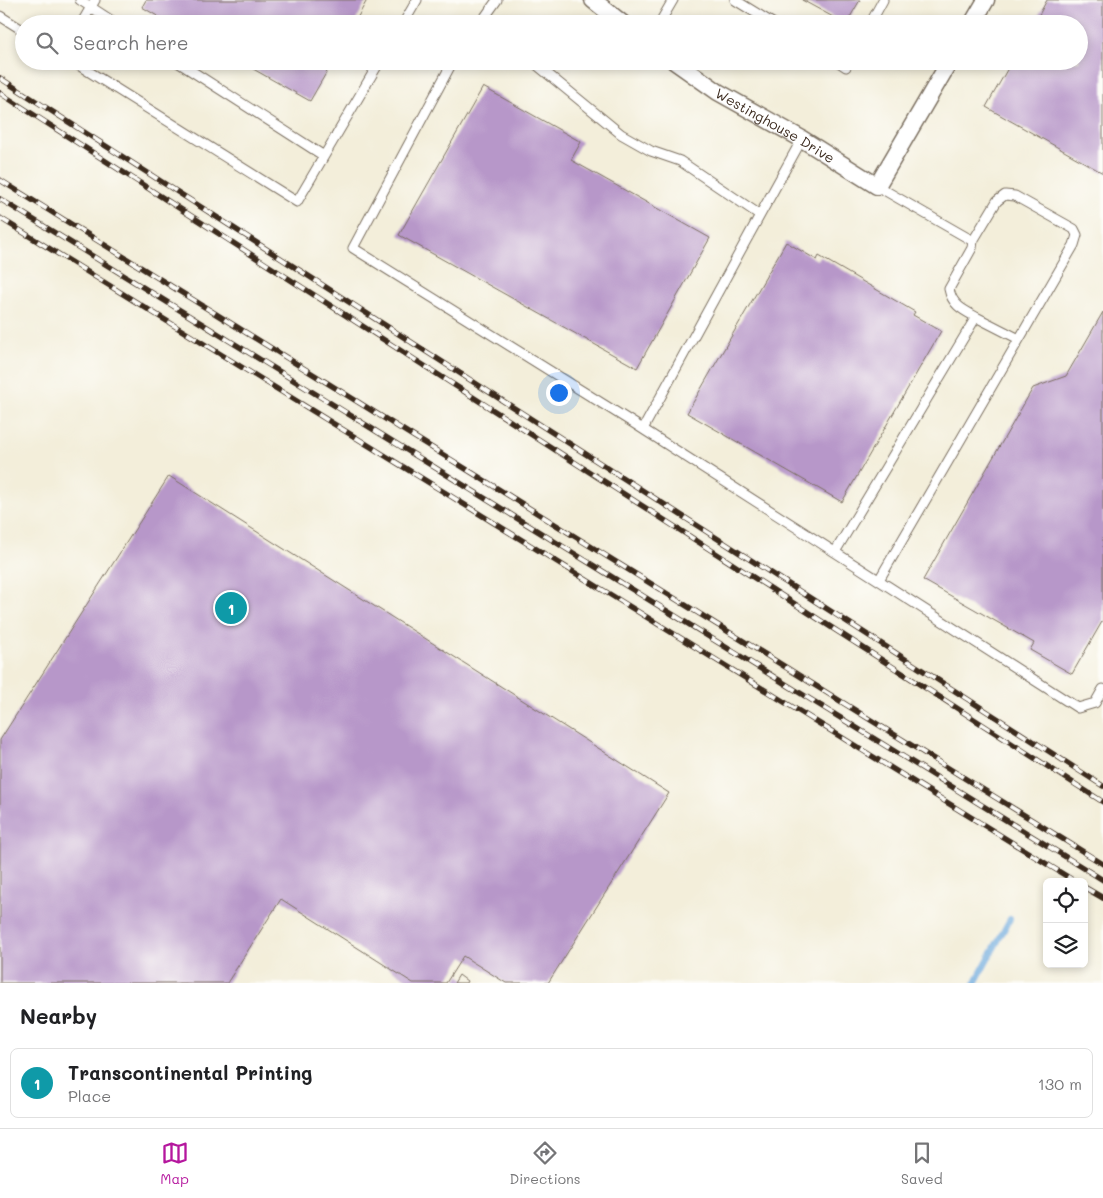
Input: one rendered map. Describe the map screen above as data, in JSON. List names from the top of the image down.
{
  "streets": {
    "street": ["Westinghouse Drive"]
  },
  "page": {
    "search": "Search here",
    "pins": "1",
    "heading": "Nearby",
    "list": [
      {
        "mark": "1",
        "name": "Transcontinental Printing",
        "note": "Place",
        "value": "130 m"
      }
    ],
    "nav": ["Map", "Directions", "Saved"]
  }
}
